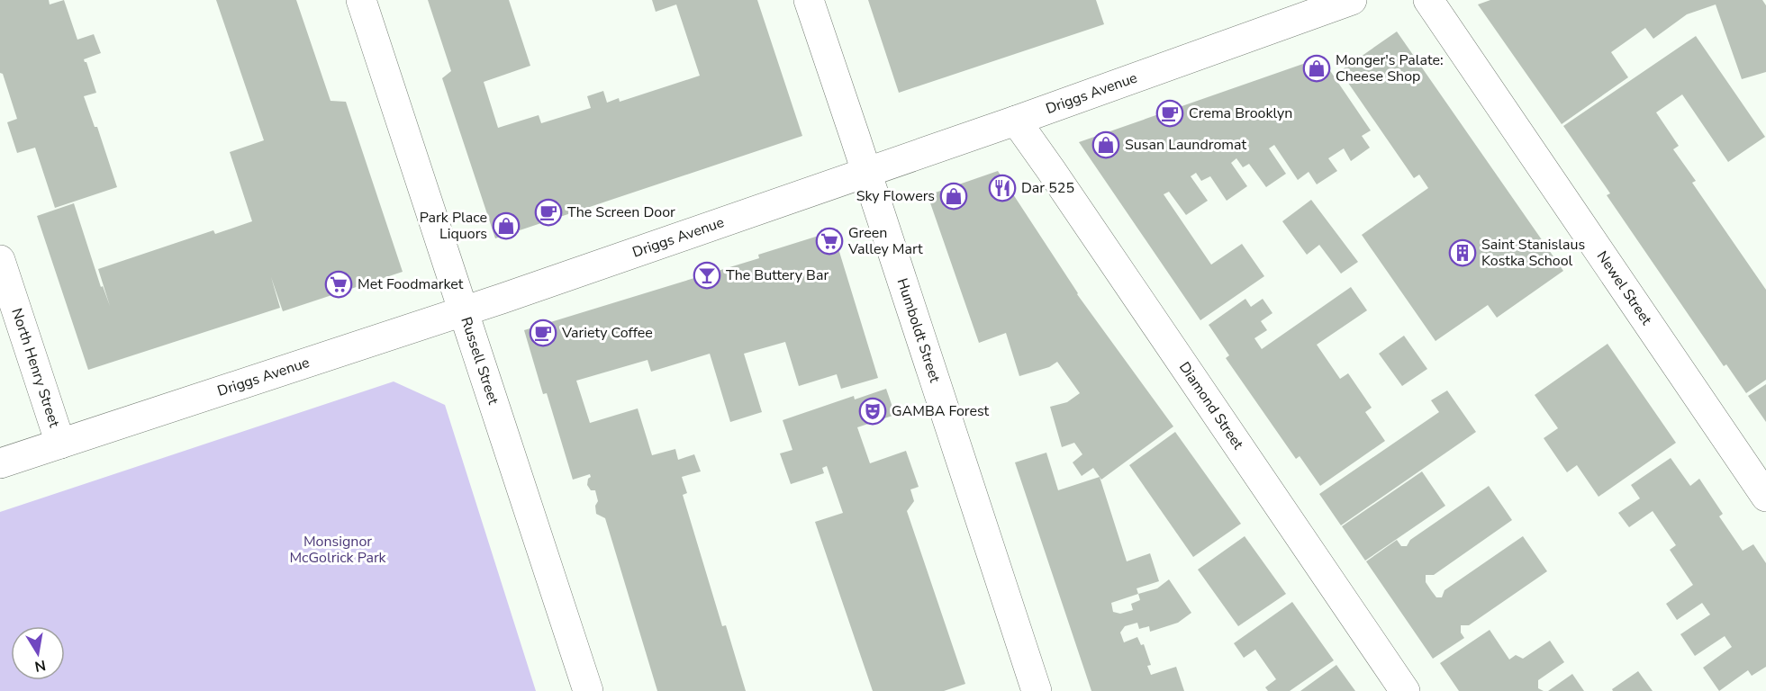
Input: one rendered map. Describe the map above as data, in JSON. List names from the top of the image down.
{
  "streets": {
    "street": [
      "Driggs Avenue",
      "Newel Street",
      "Humboldt Street",
      "Russell Street",
      "North Henry Street",
      "Diamond Street"
    ]
  },
  "crossings": [
    ["Driggs Avenue", "Humboldt Street"],
    ["Driggs Avenue", "Russell Street"],
    ["Driggs Avenue", "North Henry Street"],
    ["Driggs Avenue", "Diamond Street"]
  ],
  "parks": ["Monsignor McGolrick Park"],
  "places": {
    "shop": [
      "Monger's Palate: Cheese Shop",
      "Susan Laundromat",
      "Sky Flowers",
      "Park Place Liquors"
    ],
    "cafe": ["Crema Brooklyn", "The Screen Door", "Variety Coffee"],
    "restaurant": ["Dar 525"],
    "supermarket": ["Green Valley Mart", "Met Foodmarket"],
    "building": ["Saint Stanislaus Kostka School"],
    "bar": ["The Buttery Bar"],
    "theatre": ["GAMBA Forest"]
  },
  "north": "bottom"
}
